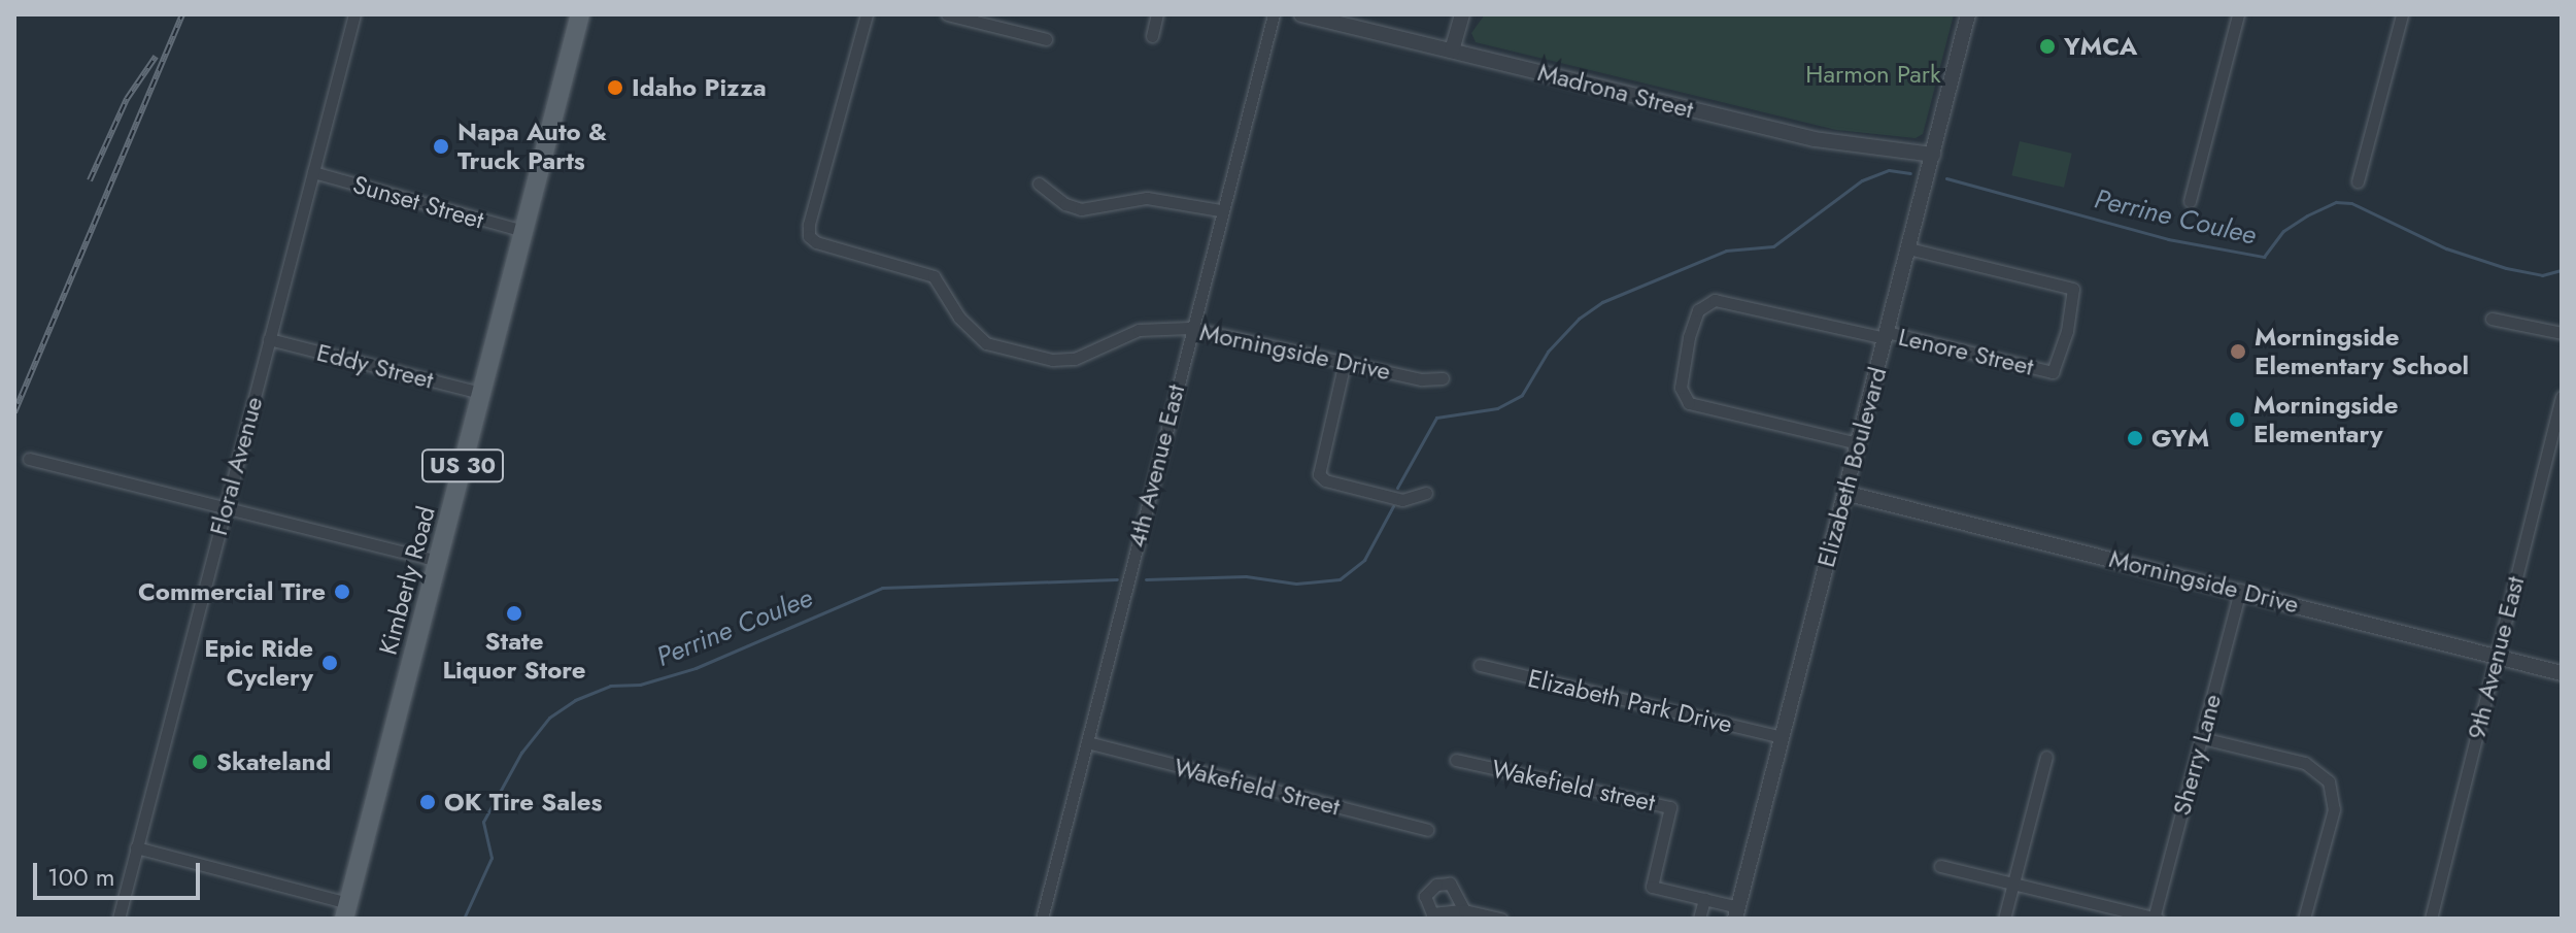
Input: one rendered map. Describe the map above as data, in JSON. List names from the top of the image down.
{
  "streets": {
    "main road": ["US 30", "Kimberly Road"],
    "street": [
      "Madrona Street",
      "Sunset Street",
      "Morningside Drive",
      "Lenore Street",
      "Eddy Street",
      "Floral Avenue",
      "4th Avenue East",
      "Elizabeth Boulevard",
      "9th Avenue East",
      "Elizabeth Park Drive",
      "Sherry Lane",
      "Wakefield street",
      "Wakefield Street"
    ]
  },
  "crossings": [
    ["Madrona Street", "Elizabeth Boulevard"],
    ["Sunset Street", "Floral Avenue"],
    ["Sunset Street", "Kimberly Road"],
    ["Morningside Drive", "4th Avenue East"],
    ["Morningside Drive", "Elizabeth Boulevard"],
    ["Morningside Drive", "9th Avenue East"],
    ["Morningside Drive", "Sherry Lane"],
    ["Lenore Street", "Elizabeth Boulevard"],
    ["Eddy Street", "Floral Avenue"],
    ["Eddy Street", "Kimberly Road"],
    ["4th Avenue East", "Wakefield Street"],
    ["Elizabeth Boulevard", "Elizabeth Park Drive"],
    ["Elizabeth Boulevard", "Wakefield street"]
  ],
  "water": ["Perrine Coulee"],
  "parks": ["Harmon Park"],
  "places": [
    "YMCA",
    "Idaho Pizza",
    "Napa Auto & Truck Parts",
    "Morningside Elementary School",
    "Morningside Elementary",
    "GYM",
    "Commercial Tire",
    "State Liquor Store",
    "Epic Ride Cyclery",
    "Skateland",
    "OK Tire Sales"
  ],
  "scale_bar": "100 m"
}
